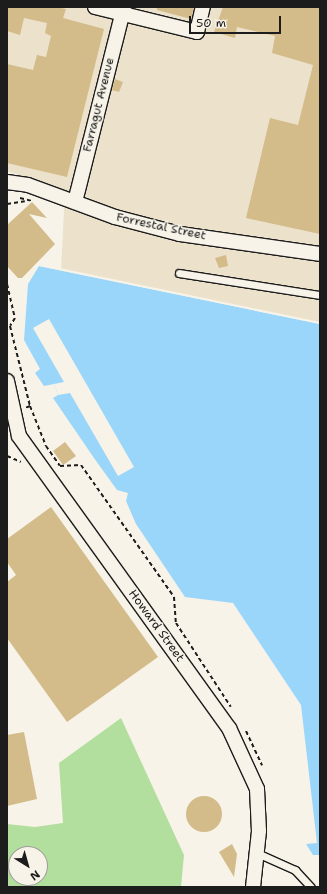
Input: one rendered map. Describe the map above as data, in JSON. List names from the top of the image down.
{
  "streets": {
    "street": ["Farragut Avenue", "Forrestal Street", "Howard Street"]
  },
  "crossings": [
    ["Farragut Avenue", "Forrestal Street"]
  ],
  "scale_bar": "50 m",
  "north": "bottom right"
}
